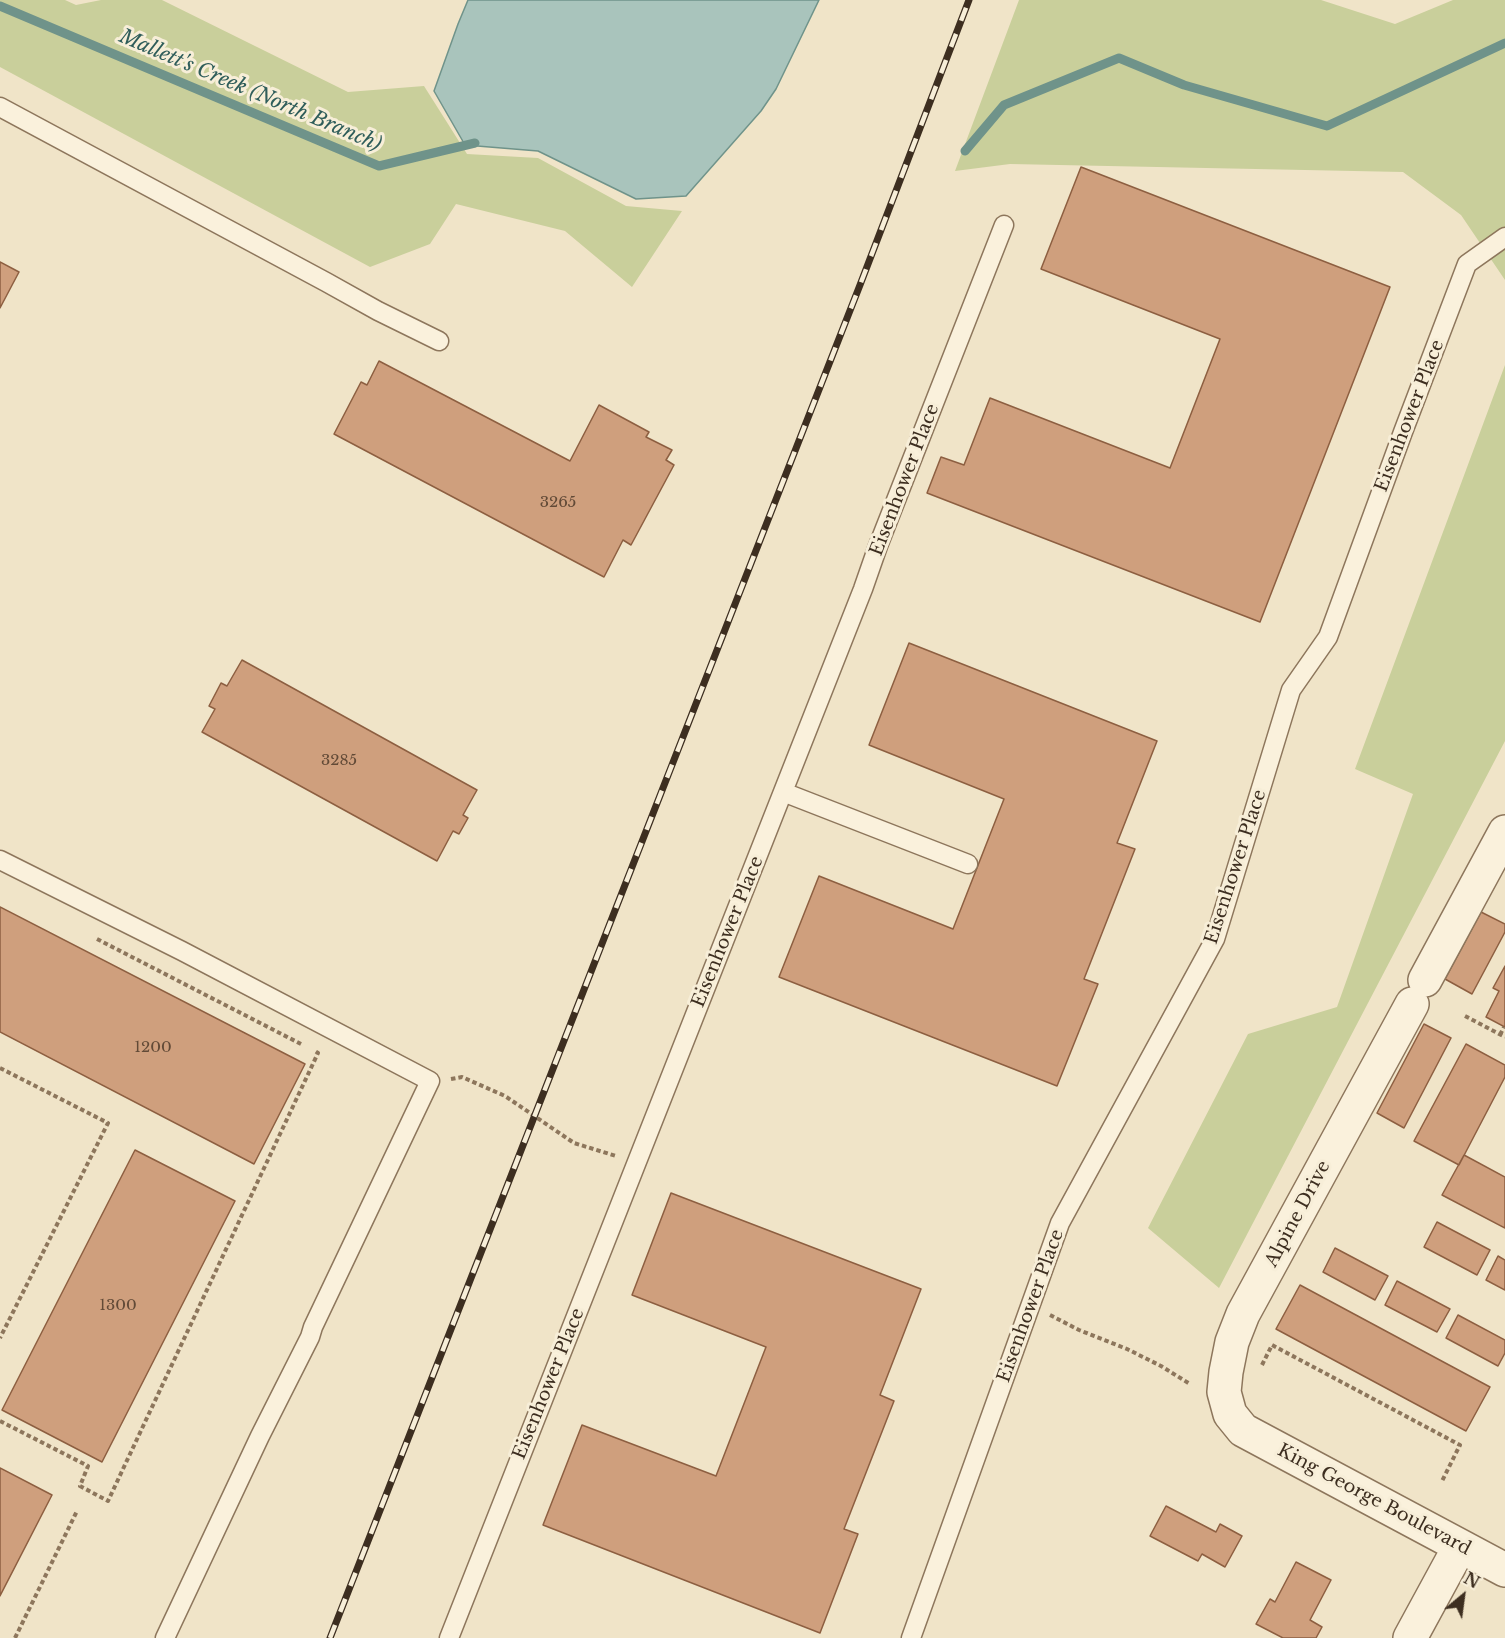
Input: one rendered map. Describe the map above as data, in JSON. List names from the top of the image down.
{
  "streets": {
    "street": ["Alpine Drive", "King George Boulevard"],
    "lane": ["Eisenhower Place"]
  },
  "crossings": [
    ["Alpine Drive", "King George Boulevard"]
  ],
  "water": ["Mallett's Creek (North Branch)"],
  "house_numbers": [
    "3265",
    "3285",
    "1200",
    "1300"
  ],
  "north": "top right"
}
